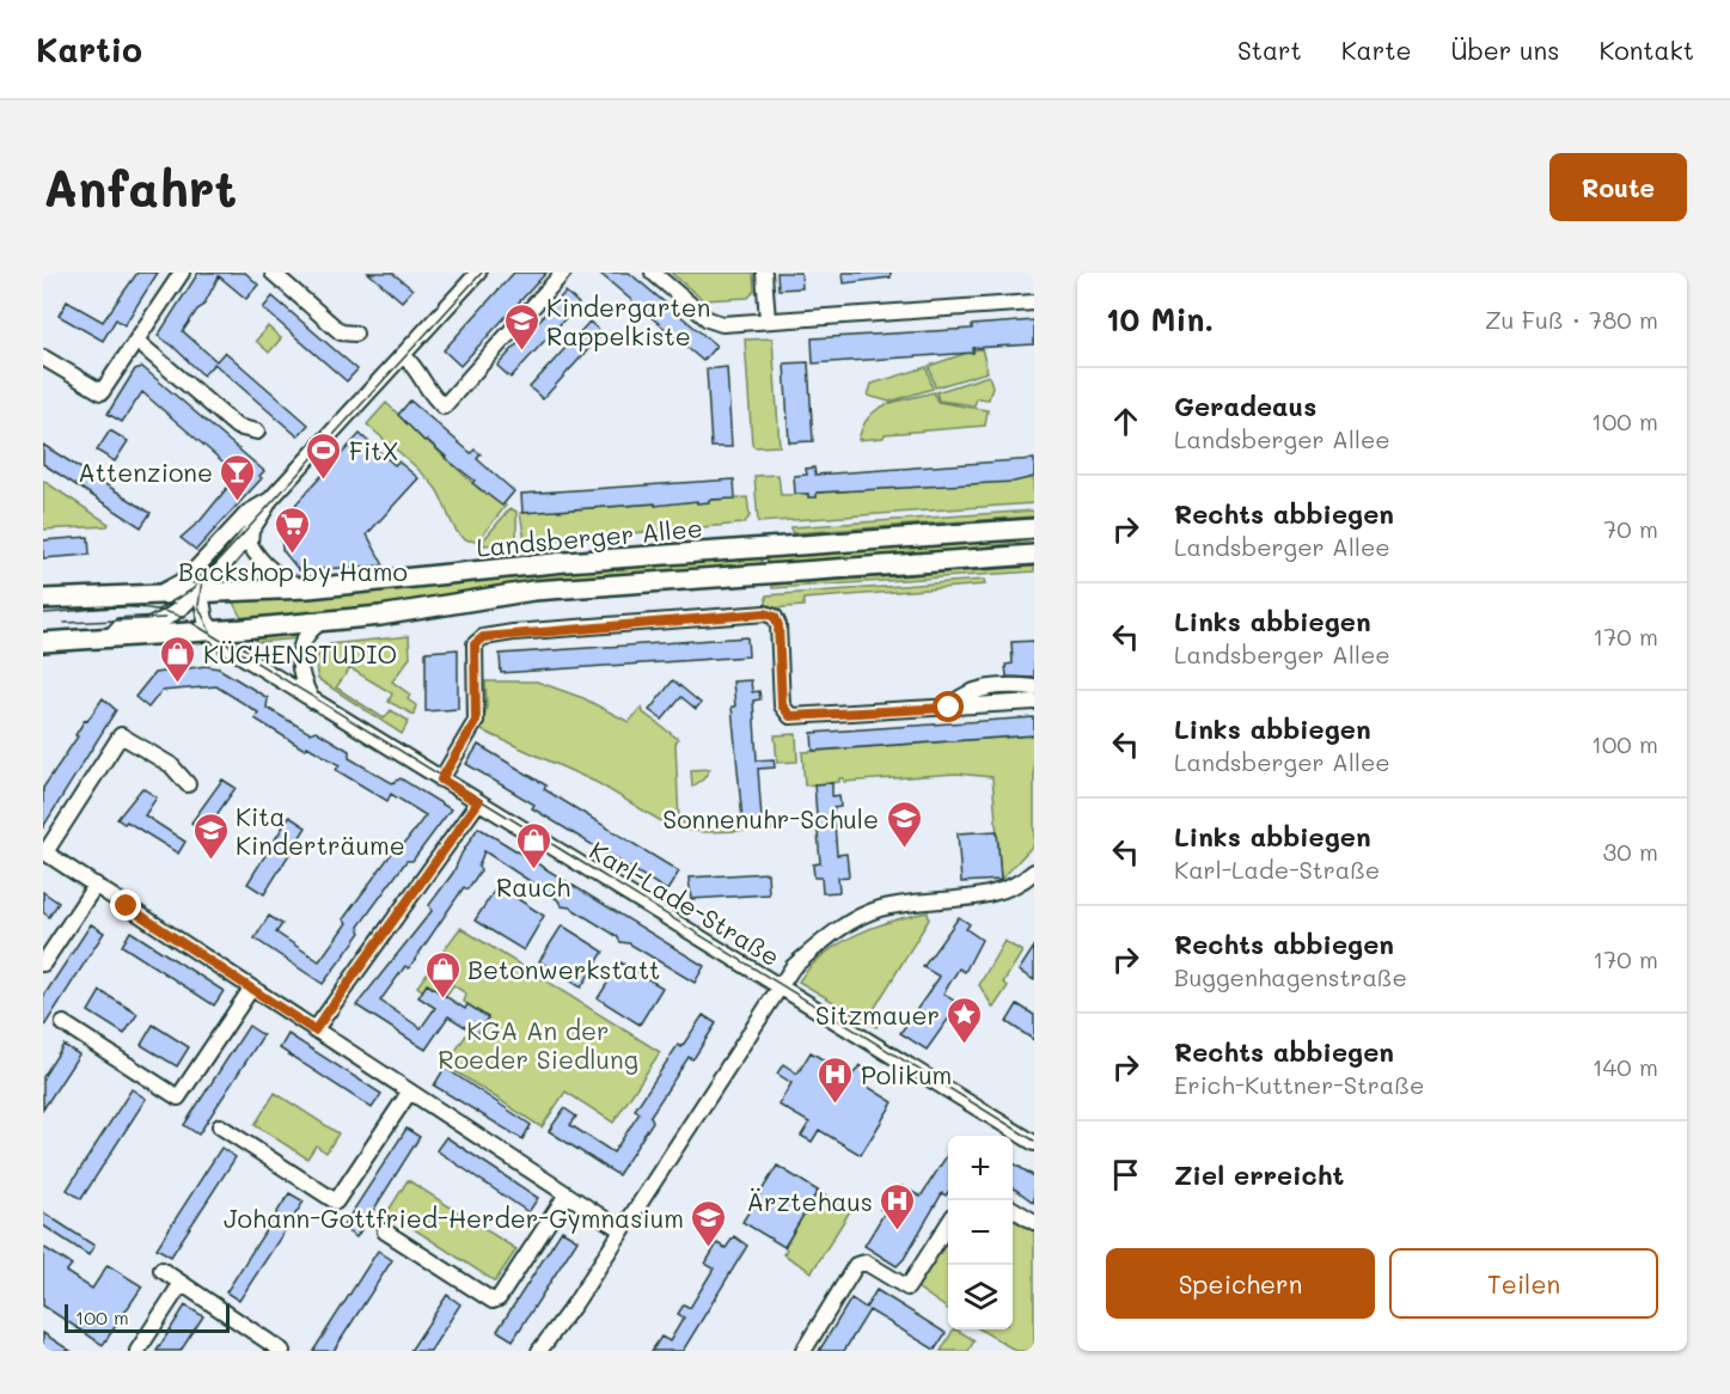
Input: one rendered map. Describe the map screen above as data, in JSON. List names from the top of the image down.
{
  "streets": {
    "main road": ["Landsberger Allee"],
    "street": ["Karl-Lade-Straße"]
  },
  "crossings": [
    ["Landsberger Allee", "Karl-Lade-Straße"]
  ],
  "parks": ["KGA An der Roeder Siedlung"],
  "places": {
    "school or university": [
      "Kindergarten Rappelkiste",
      "Sonnenuhr-Schule",
      "Kita Kinderträume",
      "Johann-Gottfried-Herder-Gymnasium"
    ],
    "sports": ["FitX"],
    "bar": ["Attenzione"],
    "supermarket": ["Backshop by Hamo"],
    "shop": ["KÜCHENSTUDIO", "Rauch", "Betonwerkstatt"],
    "place": ["Sitzmauer"],
    "hospital": ["Polikum", "Ärztehaus"]
  },
  "scale_bar": "100 m",
  "page": {
    "header": "Kartio",
    "nav": [
      "Start",
      "Karte",
      "Über uns",
      "Kontakt"
    ],
    "buttons": [
      "Route",
      ["Speichern", "Teilen"]
    ],
    "title": "Anfahrt",
    "heading": ["10 Min.", "Zu Fuß · 780 m"],
    "list": [
      ["Geradeaus", "Landsberger Allee", "100 m"],
      ["Rechts abbiegen", "Landsberger Allee", "70 m"],
      ["Links abbiegen", "Landsberger Allee", "170 m"],
      ["Links abbiegen", "Landsberger Allee", "100 m"],
      ["Links abbiegen", "Karl-Lade-Straße", "30 m"],
      ["Rechts abbiegen", "Buggenhagenstraße", "170 m"],
      ["Rechts abbiegen", "Erich-Kuttner-Straße", "140 m"],
      "Ziel erreicht"
    ],
    "map_buttons": ["+", "−"],
    "scale": "100 m"
  }
}
